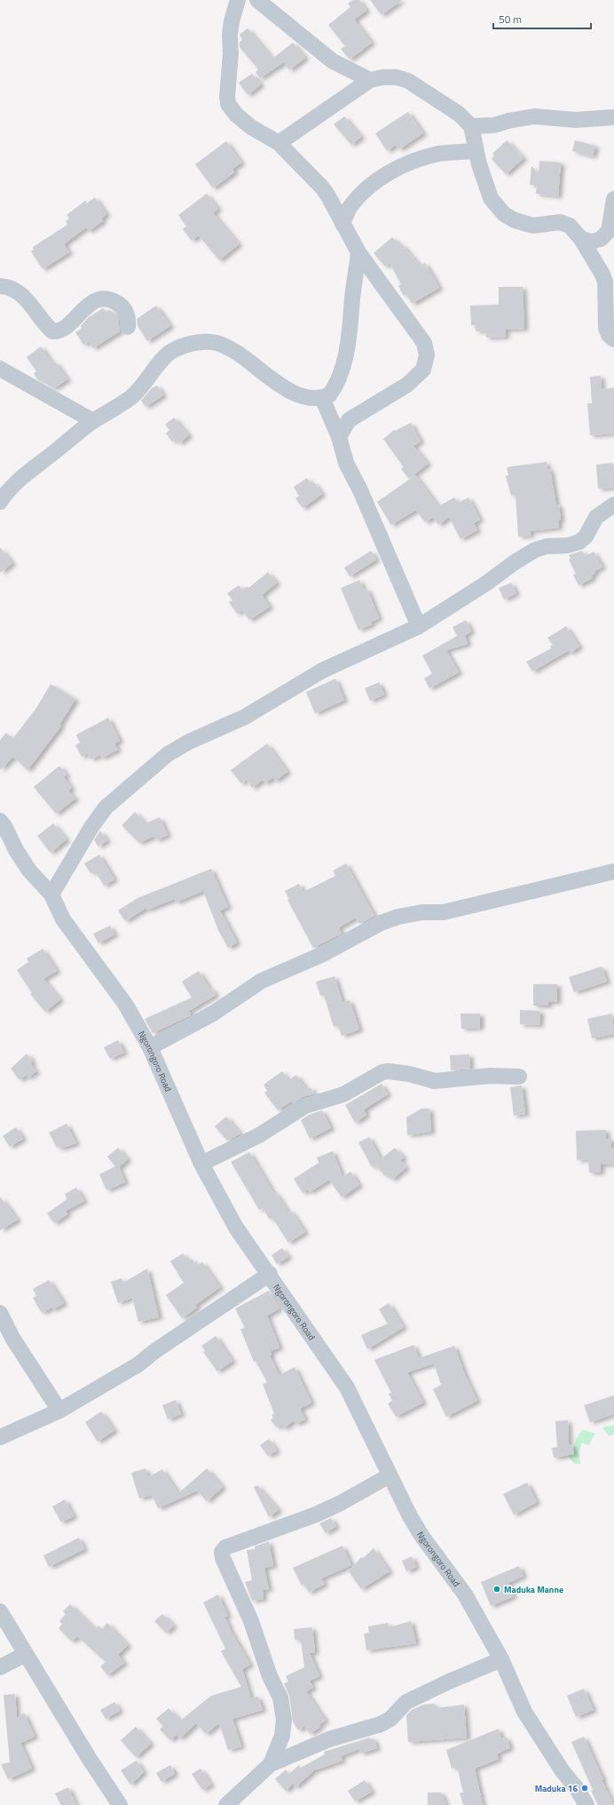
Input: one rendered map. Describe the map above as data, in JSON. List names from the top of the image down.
{
  "streets": {
    "street": ["Ngorongoro Road"]
  },
  "places": ["Maduka Manne", "Maduka 16"],
  "scale_bar": "50 m"
}
